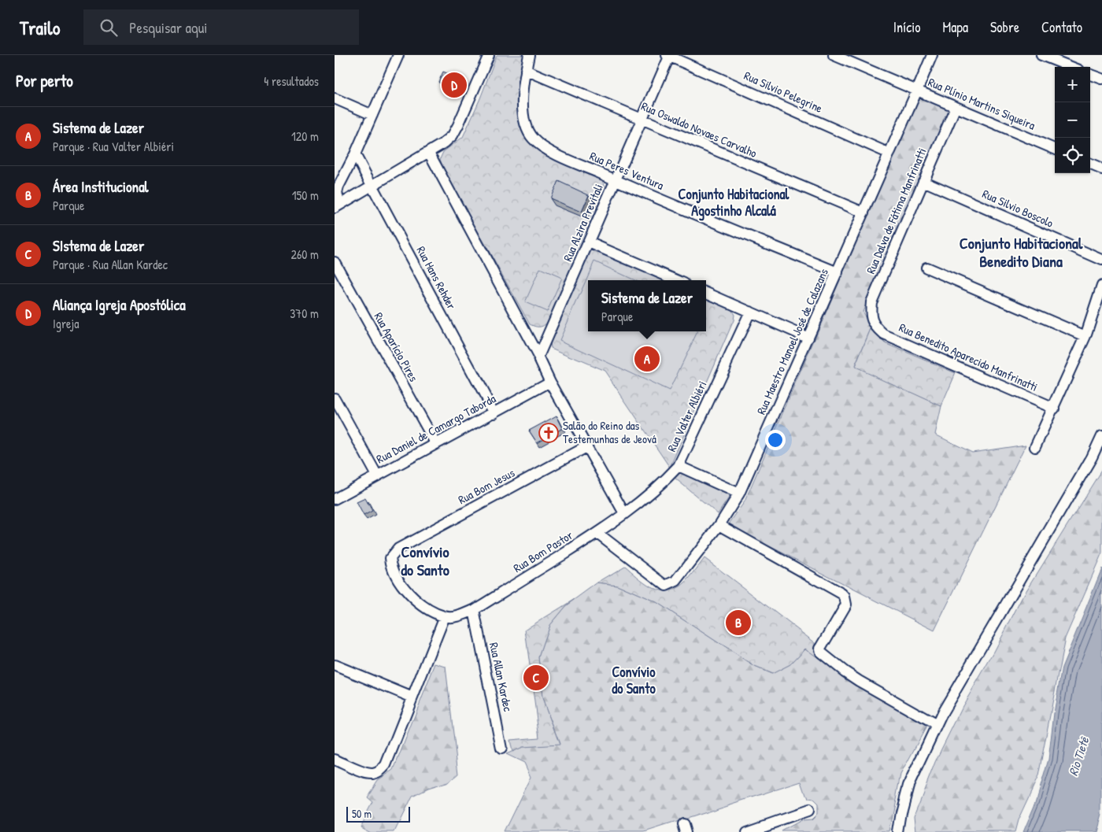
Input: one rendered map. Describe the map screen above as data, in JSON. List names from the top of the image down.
{
  "streets": {
    "street": [
      "Rua Silvio Pelegrine",
      "Rua Plínio Martins Siqueira",
      "Rua Oswaldo Novaes Carvalho",
      "Rua Peres Ventura",
      "Rua Silvio Boscolo",
      "Rua Dalva de Fátima Manfrinatti",
      "Rua Alzira Previtali",
      "Rua Hans Rehder",
      "Rua Maestro Manoel José de Calazans",
      "Rua Aparício Pires",
      "Rua Benedito Aparecido Manfrinatti",
      "Rua Valter Albiéri",
      "Rua Daniel de Camargo Taborda",
      "Rua Bom Jesus",
      "Rua Bom Pastor",
      "Rua Allan Kardec"
    ]
  },
  "crossings": [
    ["Rua Silvio Pelegrine", "Rua Alzira Previtali"],
    ["Rua Silvio Pelegrine", "Rua Maestro Manoel José de Calazans"],
    ["Rua Plínio Martins Siqueira", "Rua Dalva de Fátima Manfrinatti"],
    ["Rua Plínio Martins Siqueira", "Rua Maestro Manoel José de Calazans"],
    ["Rua Oswaldo Novaes Carvalho", "Rua Peres Ventura"],
    ["Rua Oswaldo Novaes Carvalho", "Rua Alzira Previtali"],
    ["Rua Oswaldo Novaes Carvalho", "Rua Maestro Manoel José de Calazans"],
    ["Rua Peres Ventura", "Rua Alzira Previtali"],
    ["Rua Peres Ventura", "Rua Maestro Manoel José de Calazans"],
    ["Rua Silvio Boscolo", "Rua Dalva de Fátima Manfrinatti"],
    ["Rua Dalva de Fátima Manfrinatti", "Rua Benedito Aparecido Manfrinatti"],
    ["Rua Hans Rehder", "Rua Daniel de Camargo Taborda"],
    ["Rua Maestro Manoel José de Calazans", "Rua Bom Pastor"],
    ["Rua Aparício Pires", "Rua Daniel de Camargo Taborda"],
    ["Rua Valter Albiéri", "Rua Bom Pastor"],
    ["Rua Bom Jesus", "Rua Bom Pastor"],
    ["Rua Bom Pastor", "Rua Allan Kardec"]
  ],
  "districts": [
    "Conjunto Habitacional Agostinho Alcalá",
    "Conjunto Habitacional Benedito Diana",
    "Convívio do Santo",
    "Convívio do Santo"
  ],
  "water": ["Rio Tietê"],
  "places": {
    "church": ["Salão do Reino das Testemunhas de Jeová"]
  },
  "scale_bar": "50 m",
  "page": {
    "header": "Trailo",
    "search": "Pesquisar aqui",
    "nav": [
      "Início",
      "Mapa",
      "Sobre",
      "Contato"
    ],
    "heading": ["Por perto", "4 resultados"],
    "map_buttons": ["+", "−"],
    "pins": [
      "D",
      "A",
      "B",
      "C"
    ],
    "list": [
      {
        "mark": "A",
        "name": "Sistema de Lazer",
        "note": "Parque · Rua Valter Albiéri",
        "value": "120 m"
      },
      {
        "mark": "B",
        "name": "Área Institucional",
        "note": "Parque",
        "value": "150 m"
      },
      {
        "mark": "C",
        "name": "SIstema de Lazer",
        "note": "Parque · Rua Allan Kardec",
        "value": "260 m"
      },
      {
        "mark": "D",
        "name": "Aliança Igreja Apostólica",
        "note": "Igreja",
        "value": "370 m"
      }
    ],
    "popup": ["Sistema de Lazer", "Parque"],
    "scale": "50 m"
  }
}
